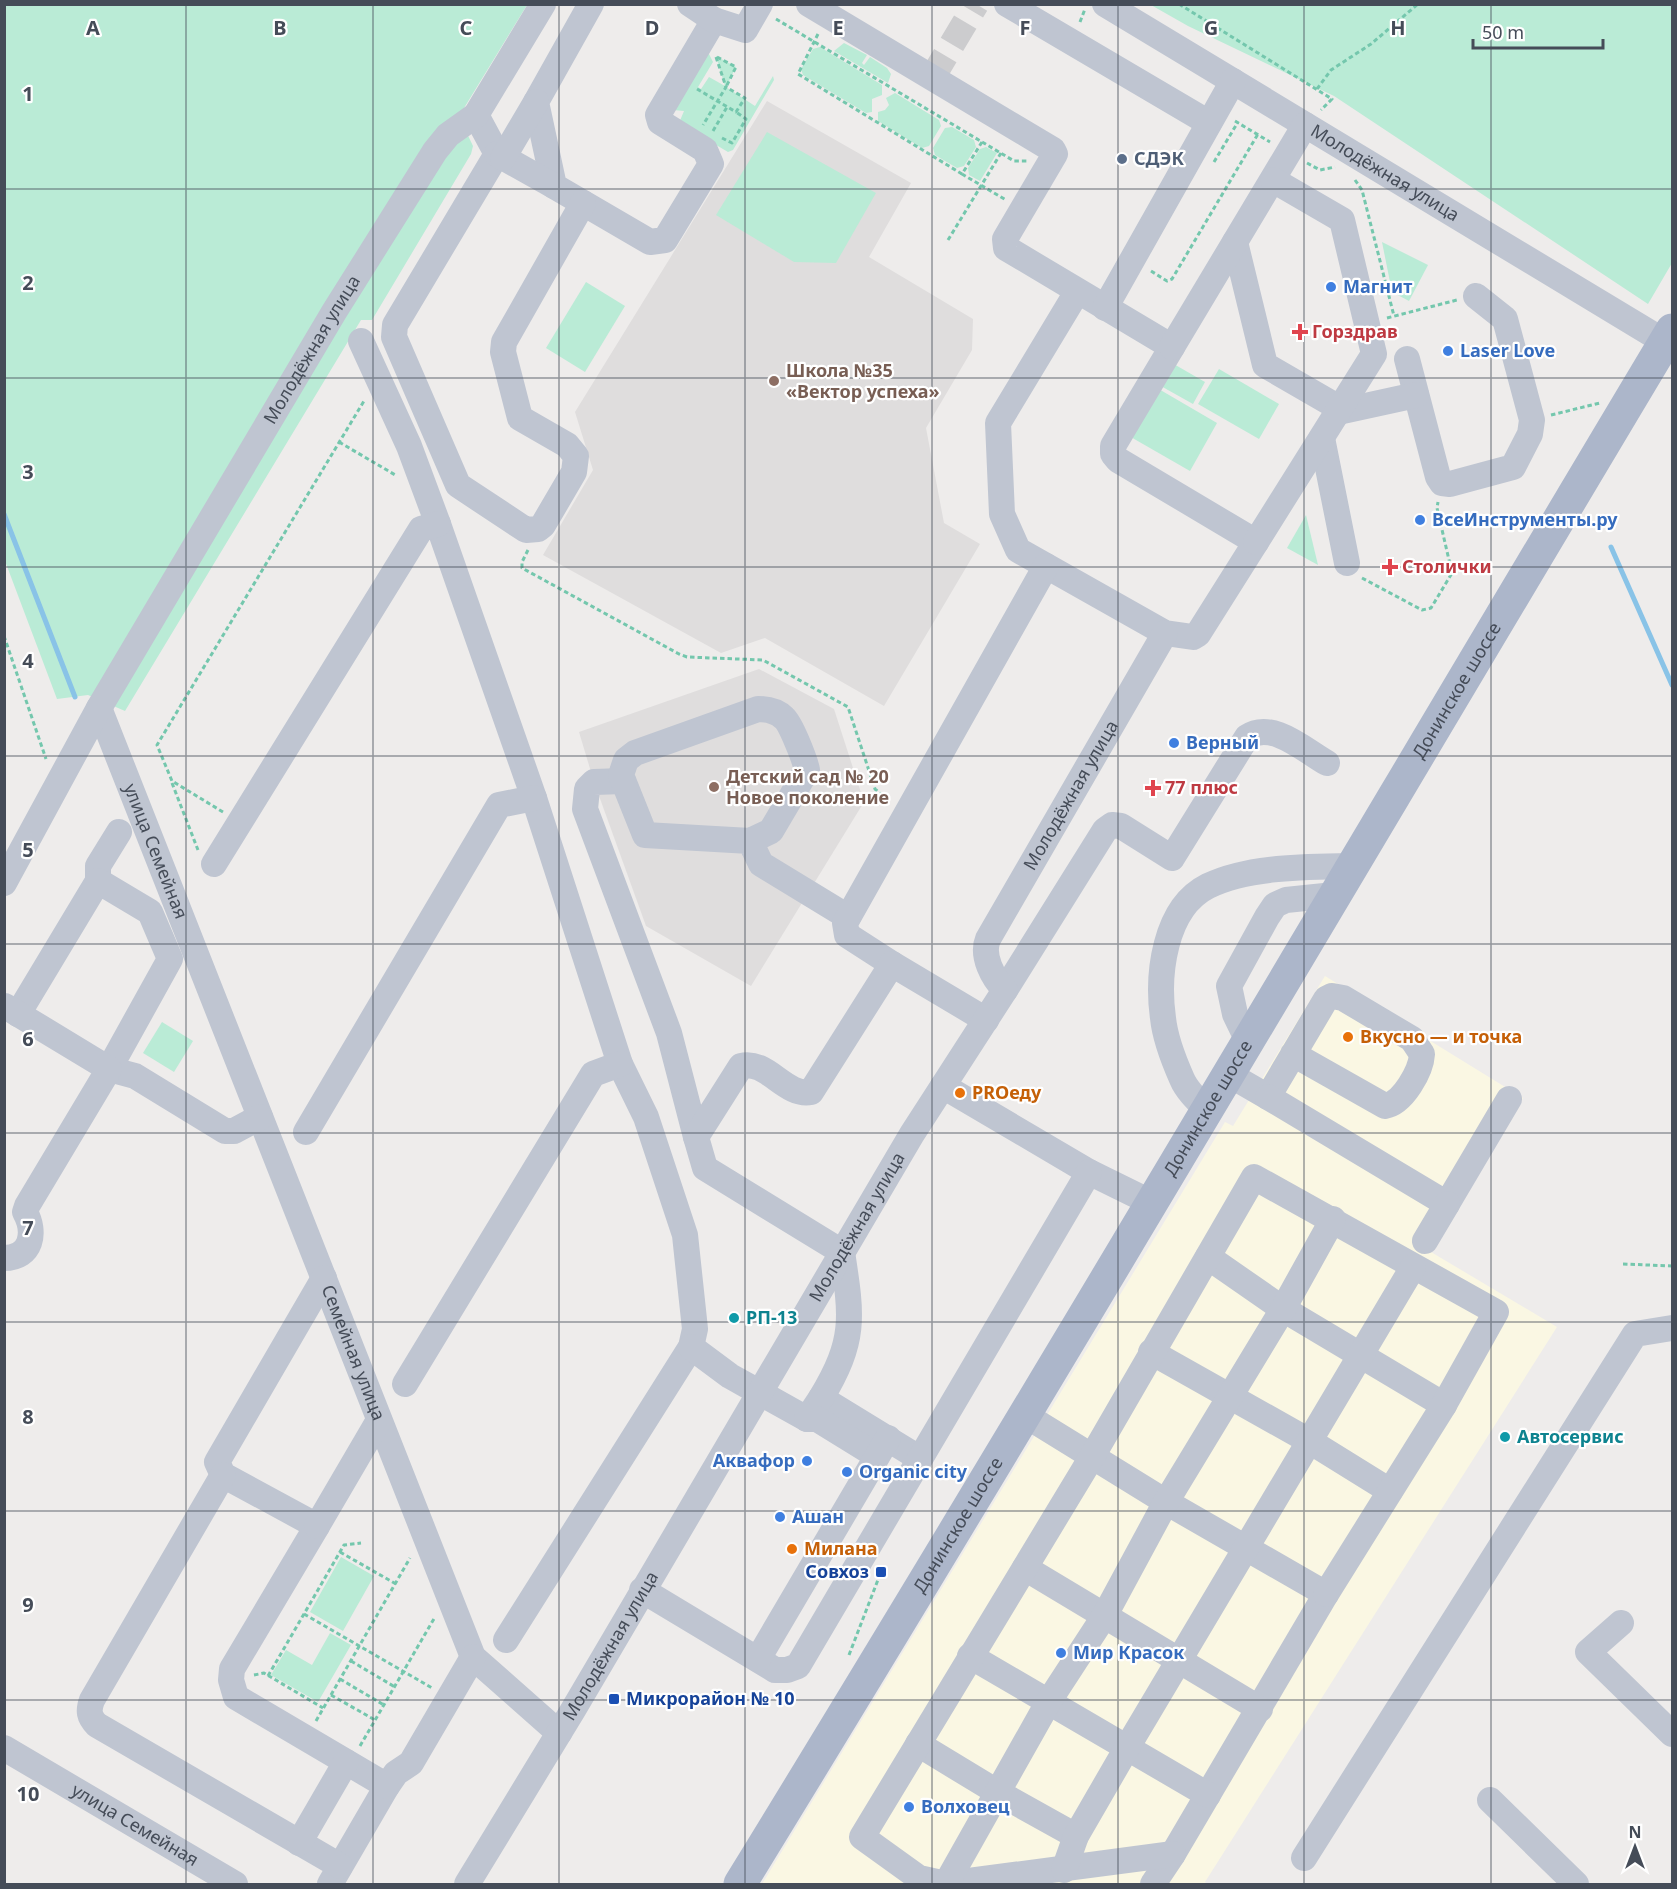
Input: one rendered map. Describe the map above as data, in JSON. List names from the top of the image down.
{
  "streets": {
    "main road": ["Донинское шоссе"],
    "street": ["Молодёжная улица", "улица Семейная", "Семейная улица"]
  },
  "crossings": [
    ["Молодёжная улица", "Донинское шоссе"],
    ["Молодёжная улица", "улица Семейная"],
    ["Молодёжная улица", "Семейная улица"],
    ["улица Семейная", "Семейная улица"]
  ],
  "places": {
    "other": [
      "СДЭК",
      "Магнит",
      "Laser Love",
      "Школа №35 «Вектор успеха»",
      "ВсеИнструменты.ру",
      "Верный",
      "Детский сад № 20 Новое поколение",
      "Вкусно — и точка",
      "PROеду",
      "РП-13",
      "Автосервис",
      "Аквафор",
      "Organic city",
      "Ашан",
      "Милана",
      "Мир Красок",
      "Волховец"
    ],
    "health": ["Горздрав", "Столички", "77 плюс"],
    "transit": ["Совхоз", "Микрорайон № 10"]
  },
  "scale_bar": "50 m",
  "north": "top",
  "grid": {
    "columns": [
      "A",
      "B",
      "C",
      "D",
      "E",
      "F",
      "G",
      "H"
    ],
    "rows": [
      "1",
      "2",
      "3",
      "4",
      "5",
      "6",
      "7",
      "8",
      "9",
      "10"
    ]
  }
}
